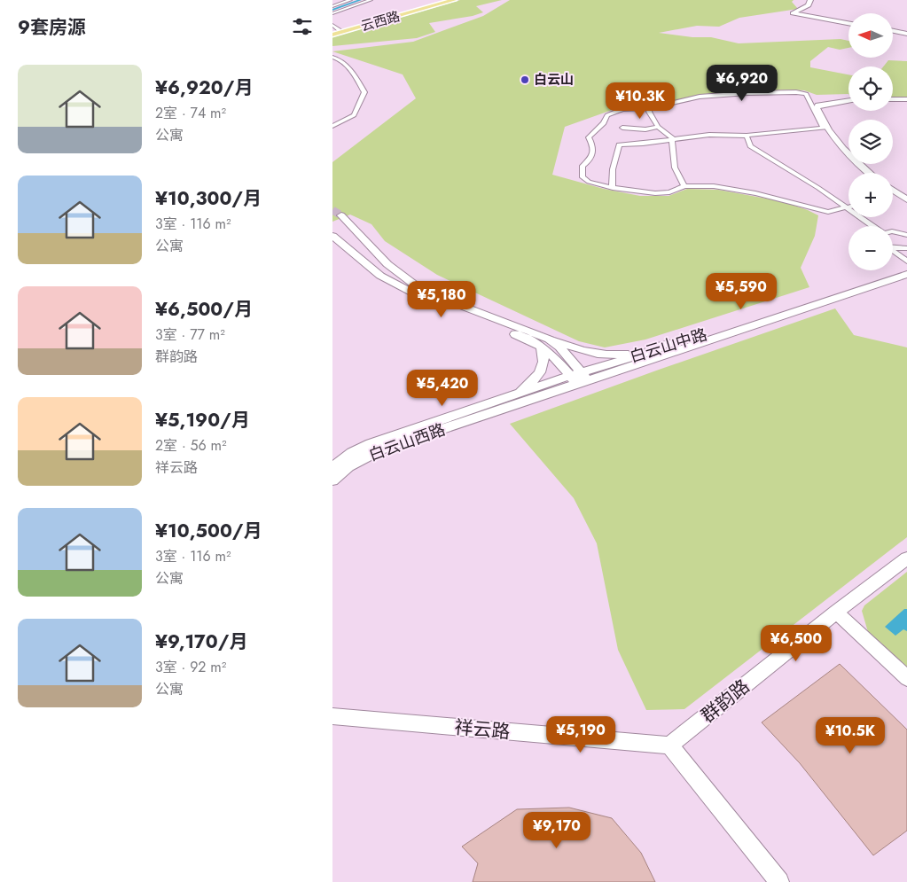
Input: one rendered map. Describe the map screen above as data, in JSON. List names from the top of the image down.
{
  "streets": {
    "main road": [
      "云西路",
      "白云山中路",
      "白云山西路",
      "群韵路",
      "祥云路"
    ]
  },
  "crossings": [
    ["白云山中路", "白云山西路"],
    ["群韵路", "祥云路"]
  ],
  "places": ["白云山"],
  "north": "left",
  "page": {
    "heading": "9套房源",
    "map_buttons": ["+", "−"],
    "list": [
      {
        "name": "¥6,920/月",
        "note": "2室 · 74 m² · 公寓"
      },
      {
        "name": "¥10,300/月",
        "note": "3室 · 116 m² · 公寓"
      },
      {
        "name": "¥6,500/月",
        "note": "3室 · 77 m² · 群韵路"
      },
      {
        "name": "¥5,190/月",
        "note": "2室 · 56 m² · 祥云路"
      },
      {
        "name": "¥10,500/月",
        "note": "3室 · 116 m² · 公寓"
      },
      {
        "name": "¥9,170/月",
        "note": "3室 · 92 m² · 公寓"
      }
    ],
    "price": [
      "¥6,920",
      "¥10.3K",
      "¥5,590",
      "¥5,180",
      "¥5,420",
      "¥6,500",
      "¥5,190",
      "¥10.5K",
      "¥9,170"
    ]
  }
}
